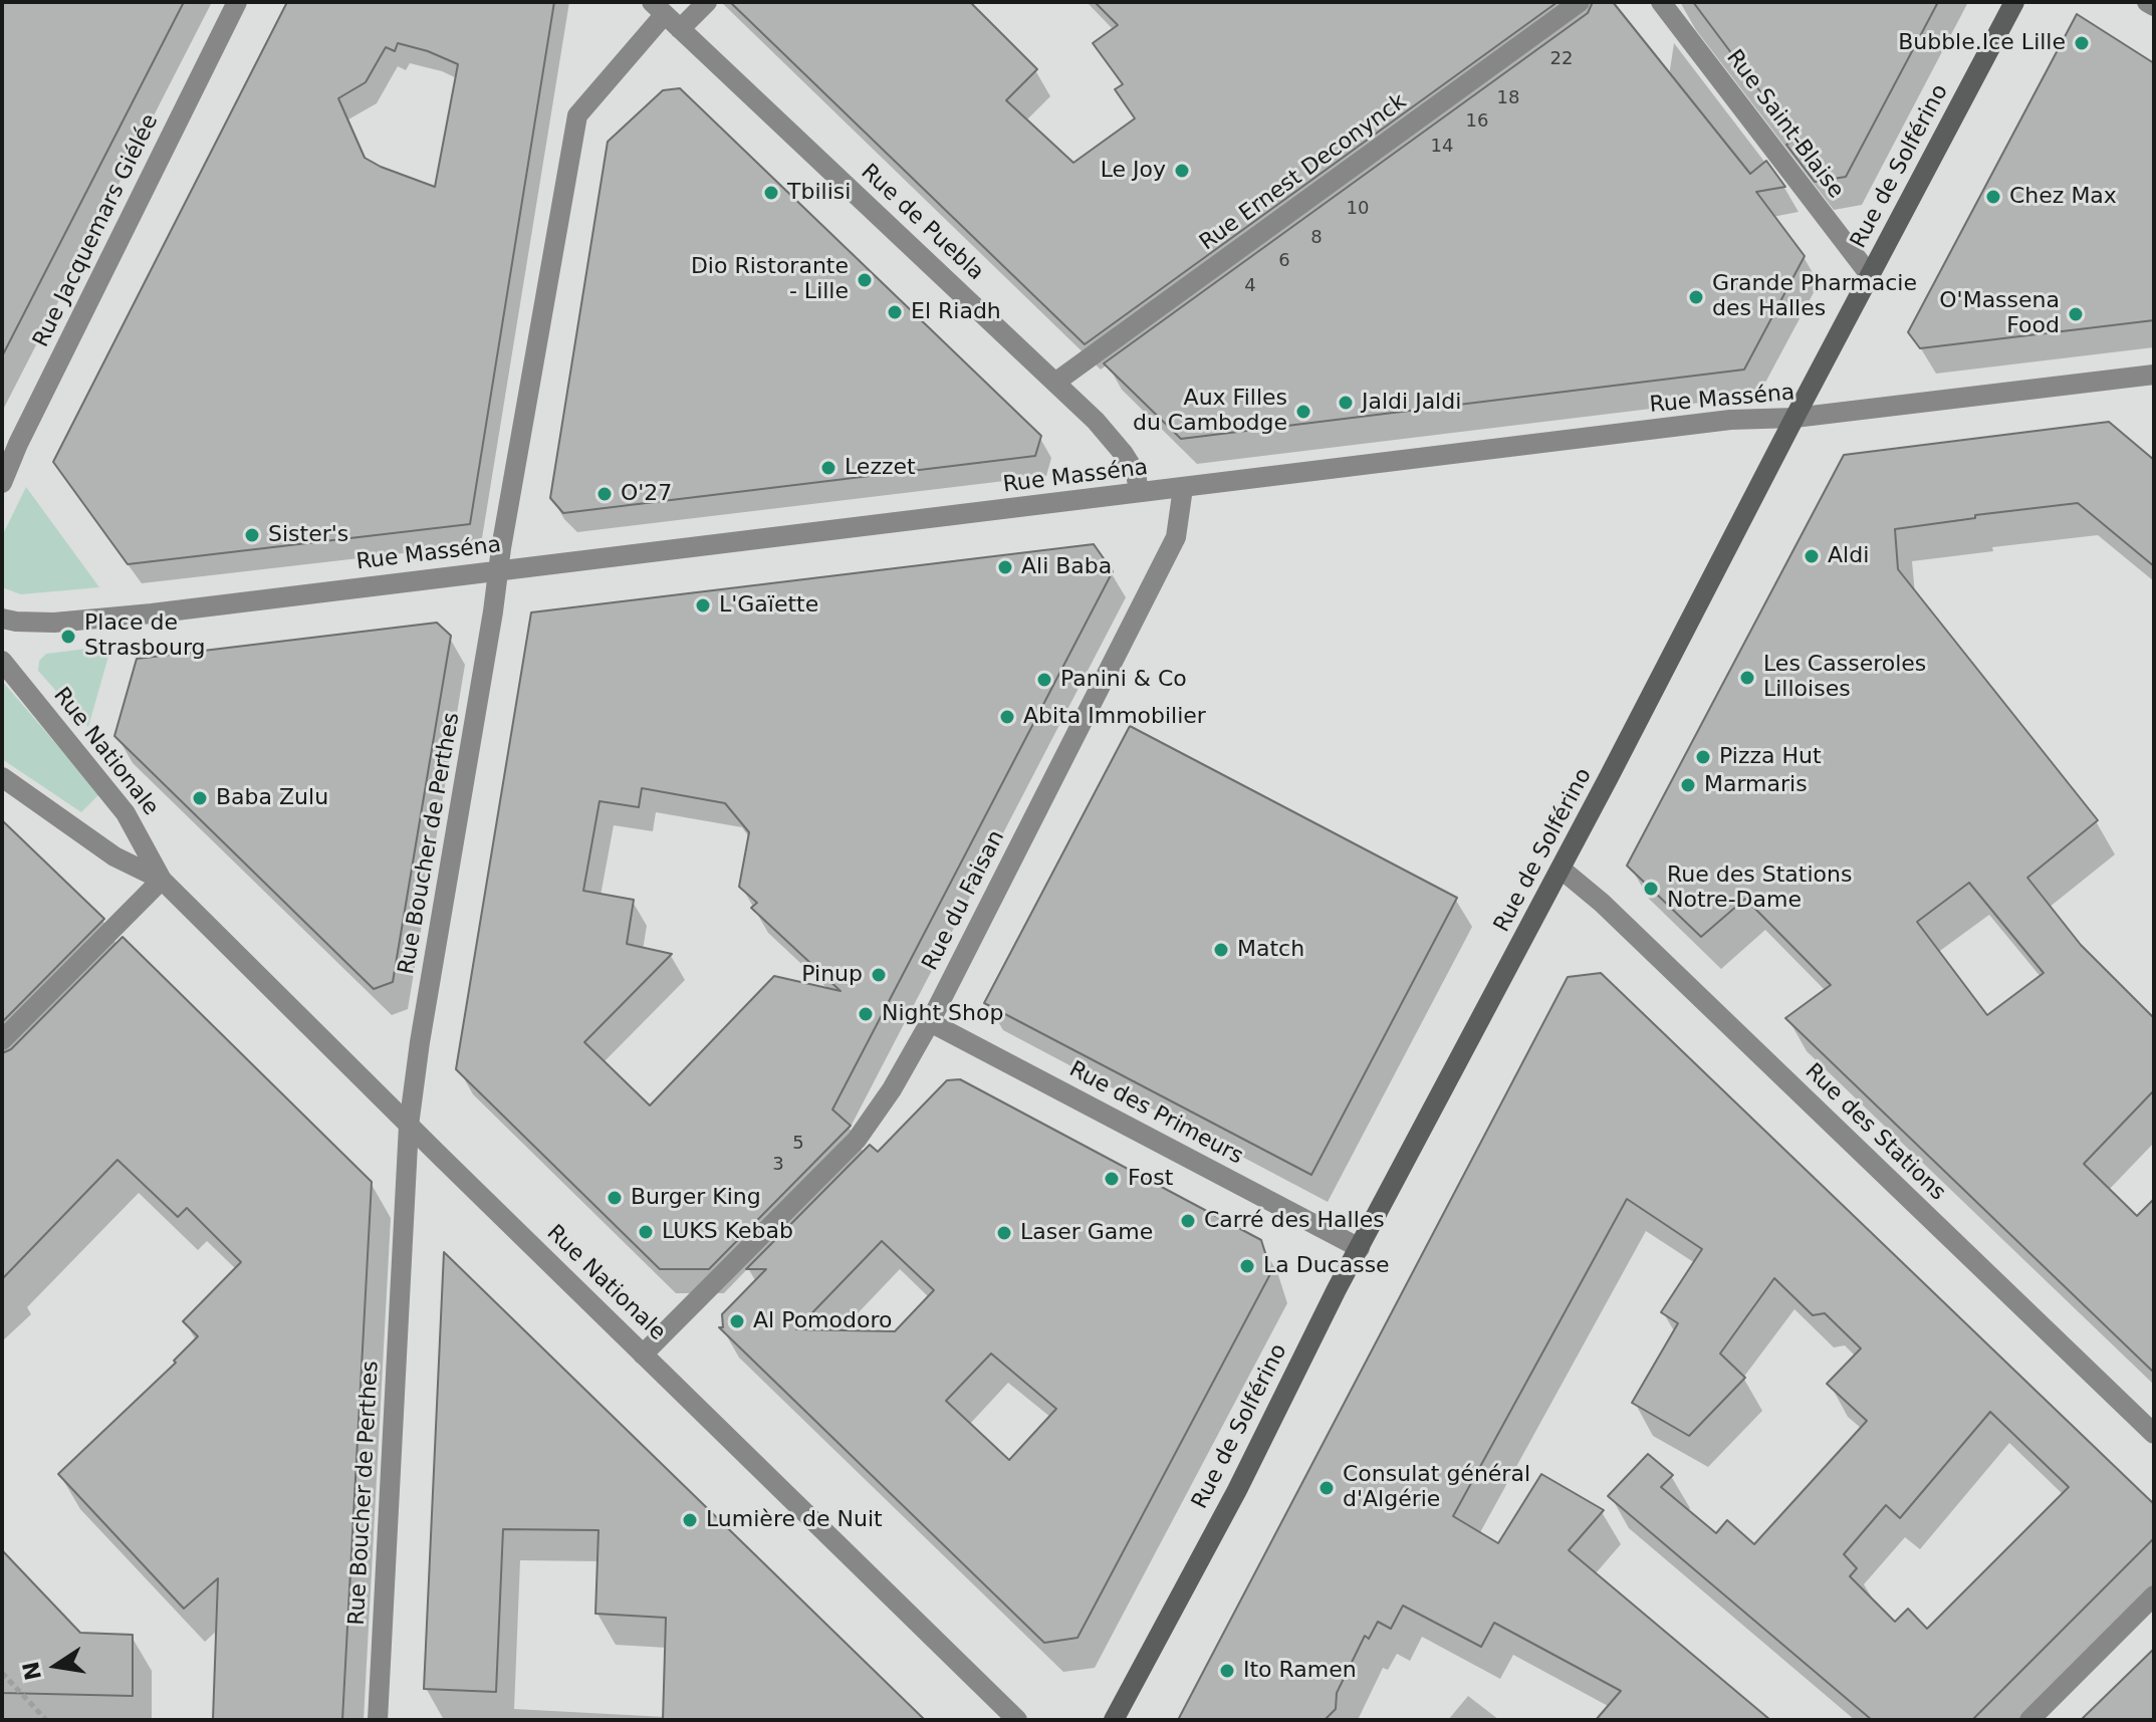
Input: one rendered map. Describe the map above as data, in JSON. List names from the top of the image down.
{
  "streets": {
    "main road": ["Rue de Solférino"],
    "street": [
      "Rue Saint-Blaise",
      "Rue Ernest Deconynck",
      "Rue de Puebla",
      "Rue Jacquemars Giélée",
      "Rue Masséna",
      "Rue Nationale",
      "Rue Boucher de Perthes",
      "Rue du Faisan",
      "Rue des Primeurs",
      "Rue des Stations"
    ]
  },
  "crossings": [
    ["Rue Saint-Blaise", "Rue de Solférino"],
    ["Rue de Solférino", "Rue Masséna"],
    ["Rue de Solférino", "Rue des Primeurs"],
    ["Rue de Solférino", "Rue des Stations"],
    ["Rue Ernest Deconynck", "Rue de Puebla"],
    ["Rue de Puebla", "Rue Masséna"],
    ["Rue de Puebla", "Rue Boucher de Perthes"],
    ["Rue Masséna", "Rue Boucher de Perthes"],
    ["Rue Masséna", "Rue du Faisan"],
    ["Rue Nationale", "Rue Boucher de Perthes"],
    ["Rue Nationale", "Rue du Faisan"],
    ["Rue du Faisan", "Rue des Primeurs"]
  ],
  "places": [
    "Bubble.Ice Lille",
    "Le Joy",
    "Tbilisi",
    "Chez Max",
    "Dio Ristorante - Lille",
    "Grande Pharmacie des Halles",
    "El Riadh",
    "O'Massena Food",
    "Jaldi Jaldi",
    "Aux Filles du Cambodge",
    "Lezzet",
    "O'27",
    "Sister's",
    "Aldi",
    "Ali Baba",
    "L'Gaïette",
    "Place de Strasbourg",
    "Les Casseroles Lilloises",
    "Panini & Co",
    "Abita Immobilier",
    "Pizza Hut",
    "Marmaris",
    "Baba Zulu",
    "Rue des Stations Notre-Dame",
    "Match",
    "Pinup",
    "Night Shop",
    "Fost",
    "Burger King",
    "Carré des Halles",
    "LUKS Kebab",
    "Laser Game",
    "La Ducasse",
    "Al Pomodoro",
    "Consulat général d'Algérie",
    "Lumière de Nuit",
    "Ito Ramen"
  ],
  "house_numbers": [
    "22",
    "18",
    "16",
    "14",
    "10",
    "8",
    "6",
    "4",
    "5",
    "3"
  ],
  "north": "left"
}
